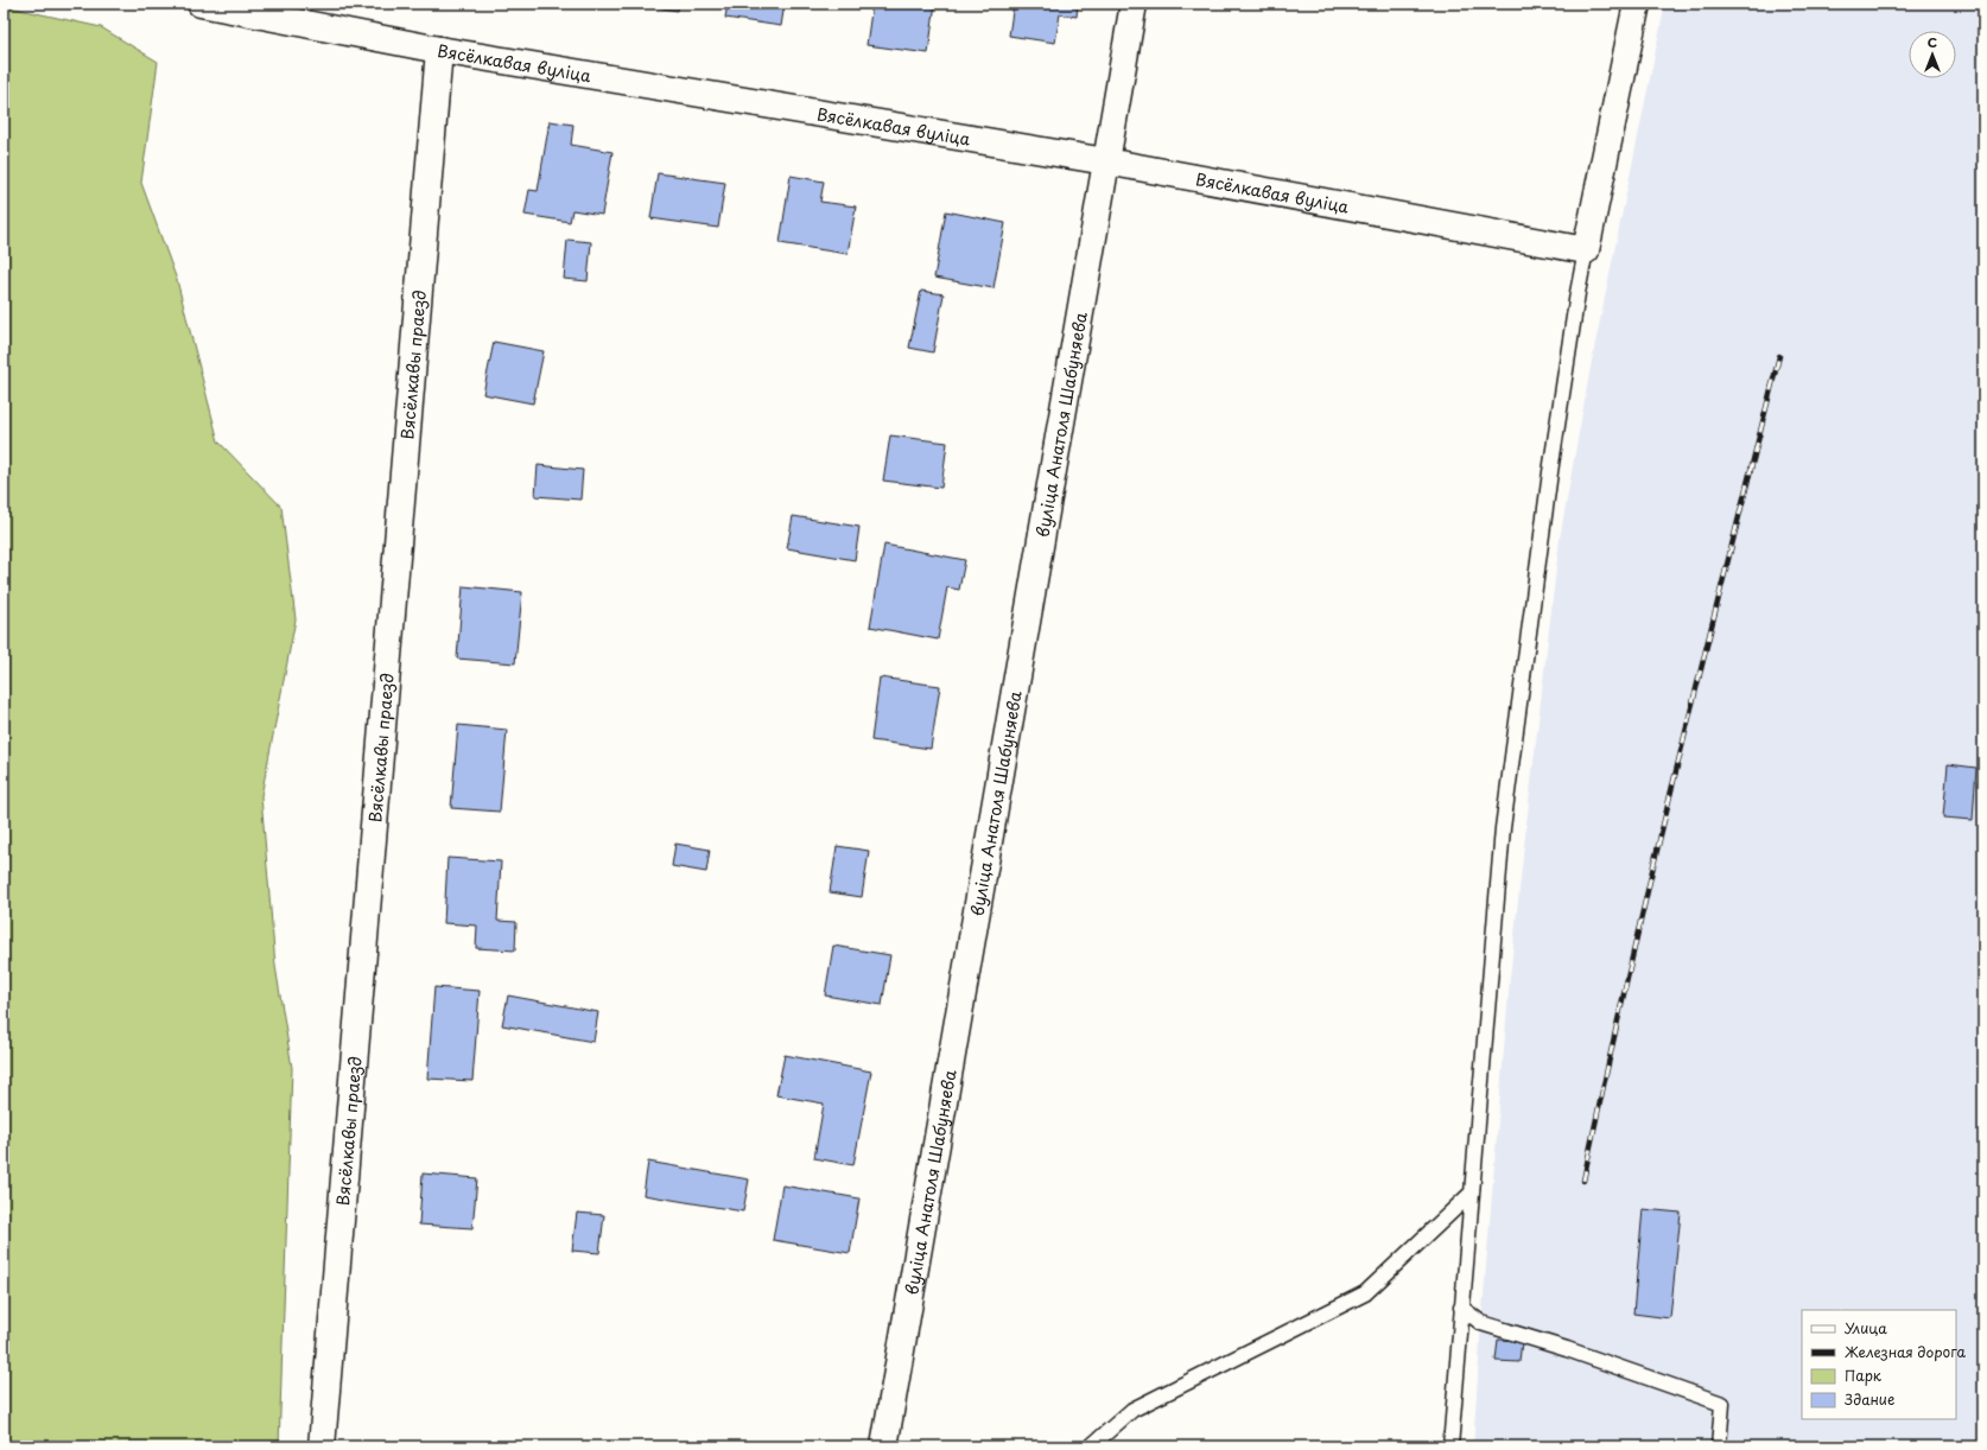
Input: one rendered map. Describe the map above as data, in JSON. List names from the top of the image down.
{
  "streets": {
    "street": ["Вясёлкавая вуліца", "Вясёлкавы праезд", "вуліца Анатоля Шабуняева"]
  },
  "crossings": [
    ["Вясёлкавая вуліца", "Вясёлкавы праезд"],
    ["Вясёлкавая вуліца", "вуліца Анатоля Шабуняева"]
  ],
  "legend": [
    "Улица",
    "Железная дорога",
    "Парк",
    "Здание"
  ],
  "north": "top"
}
